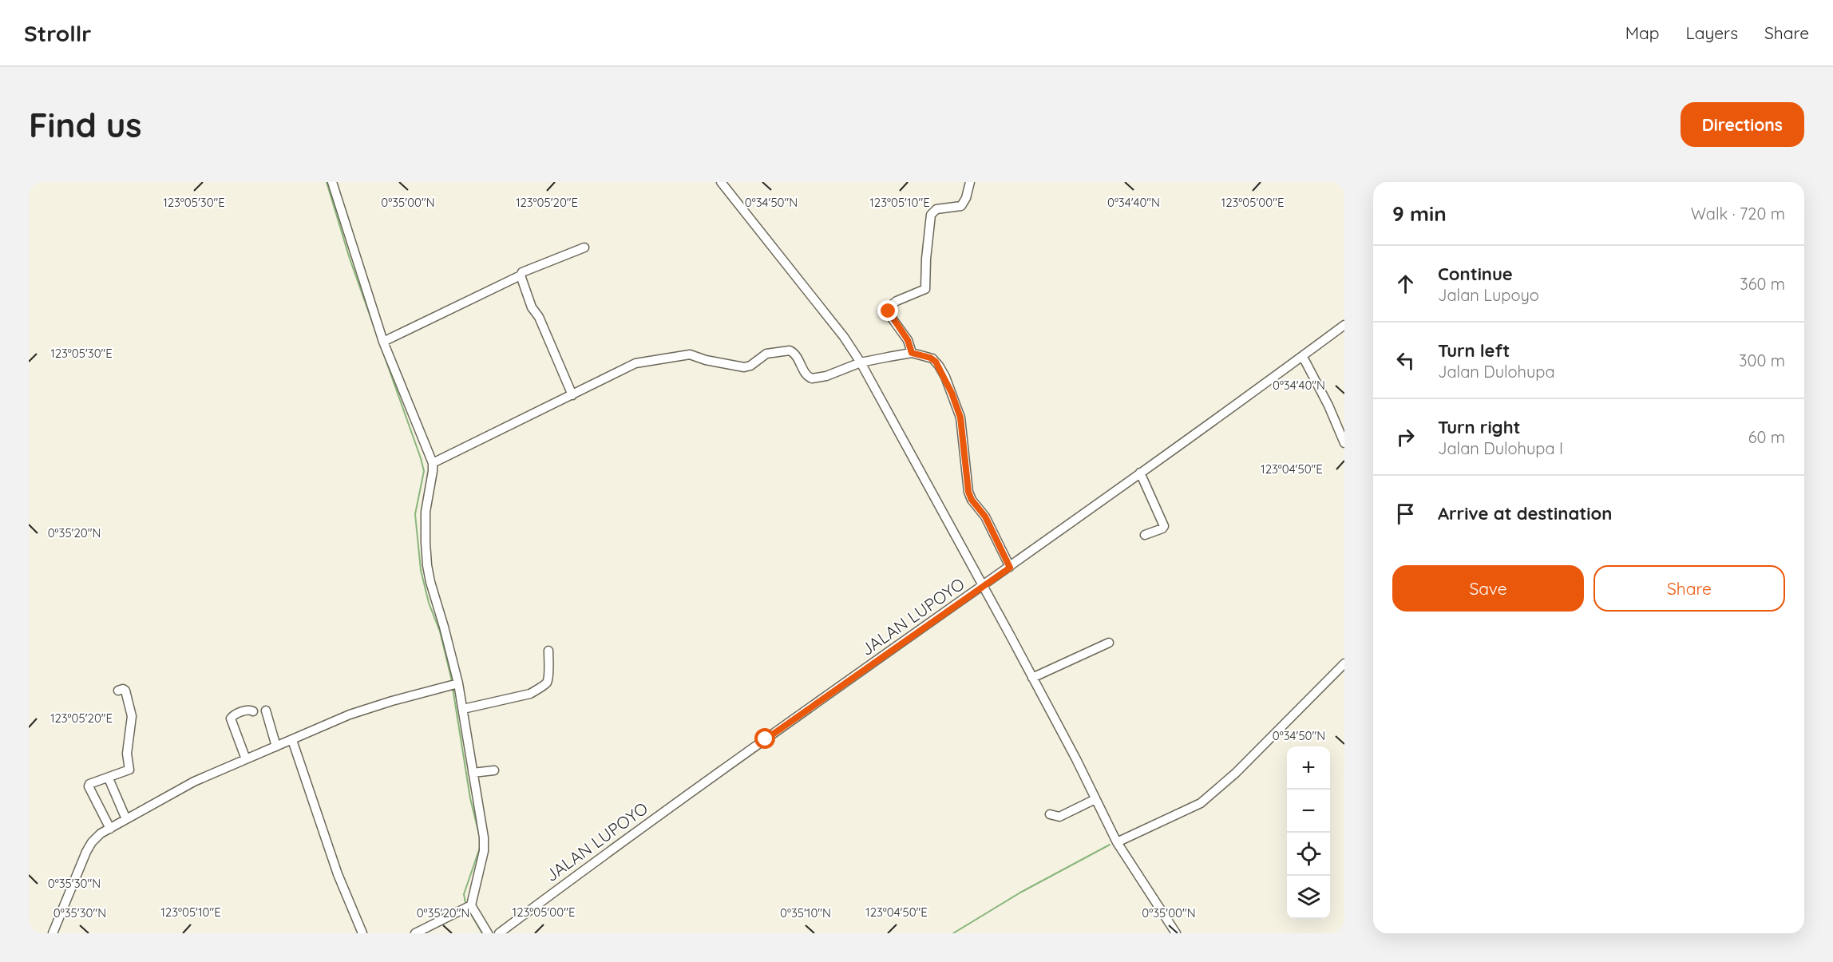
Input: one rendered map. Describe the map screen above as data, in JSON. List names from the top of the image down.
{
  "streets": {
    "street": ["JALAN LUPOYO"]
  },
  "page": {
    "header": "Strollr",
    "nav": ["Map", "Layers", "Share"],
    "buttons": [
      "Directions",
      ["Save", "Share"]
    ],
    "title": "Find us",
    "heading": ["9 min", "Walk · 720 m"],
    "list": [
      ["Continue", "Jalan Lupoyo", "360 m"],
      ["Turn left", "Jalan Dulohupa", "300 m"],
      ["Turn right", "Jalan Dulohupa I", "60 m"],
      "Arrive at destination"
    ],
    "map_buttons": ["+", "−"]
  },
  "coordinates": [
    "0°35'00\"N",
    "0°34'50\"N",
    "0°34'40\"N",
    "123°05'30\"E",
    "123°05'20\"E",
    "123°05'10\"E",
    "123°05'00\"E",
    "123°04'50\"E",
    "0°35'20\"N",
    "0°35'30\"N",
    "0°35'10\"N"
  ]
}
